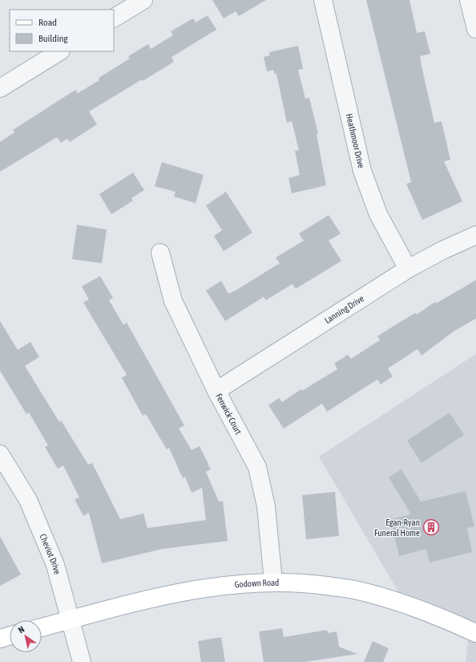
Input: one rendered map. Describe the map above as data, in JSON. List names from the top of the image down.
{
  "streets": {
    "main road": ["Godown Road"],
    "street": [
      "Heathmoor Drive",
      "Lanning Drive",
      "Fenwick Court",
      "Cheviot Drive"
    ]
  },
  "crossings": [
    ["Heathmoor Drive", "Lanning Drive"],
    ["Lanning Drive", "Fenwick Court"],
    ["Fenwick Court", "Godown Road"],
    ["Cheviot Drive", "Godown Road"]
  ],
  "places": {
    "building": ["Egan-Ryan Funeral Home"]
  },
  "legend": ["Road", "Building"],
  "north": "top left"
}
